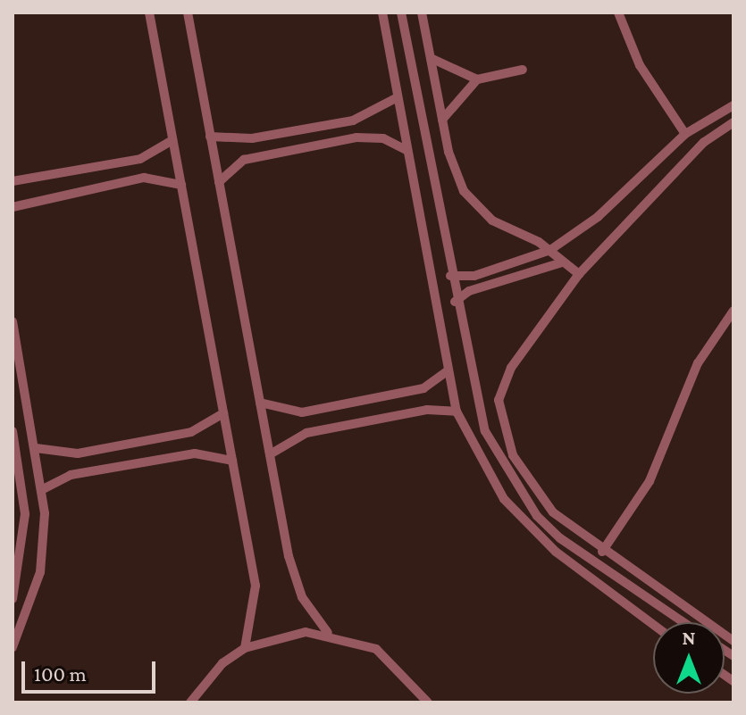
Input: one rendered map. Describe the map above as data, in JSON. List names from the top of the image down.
{
  "scale_bar": "100 m",
  "north": "top"
}
